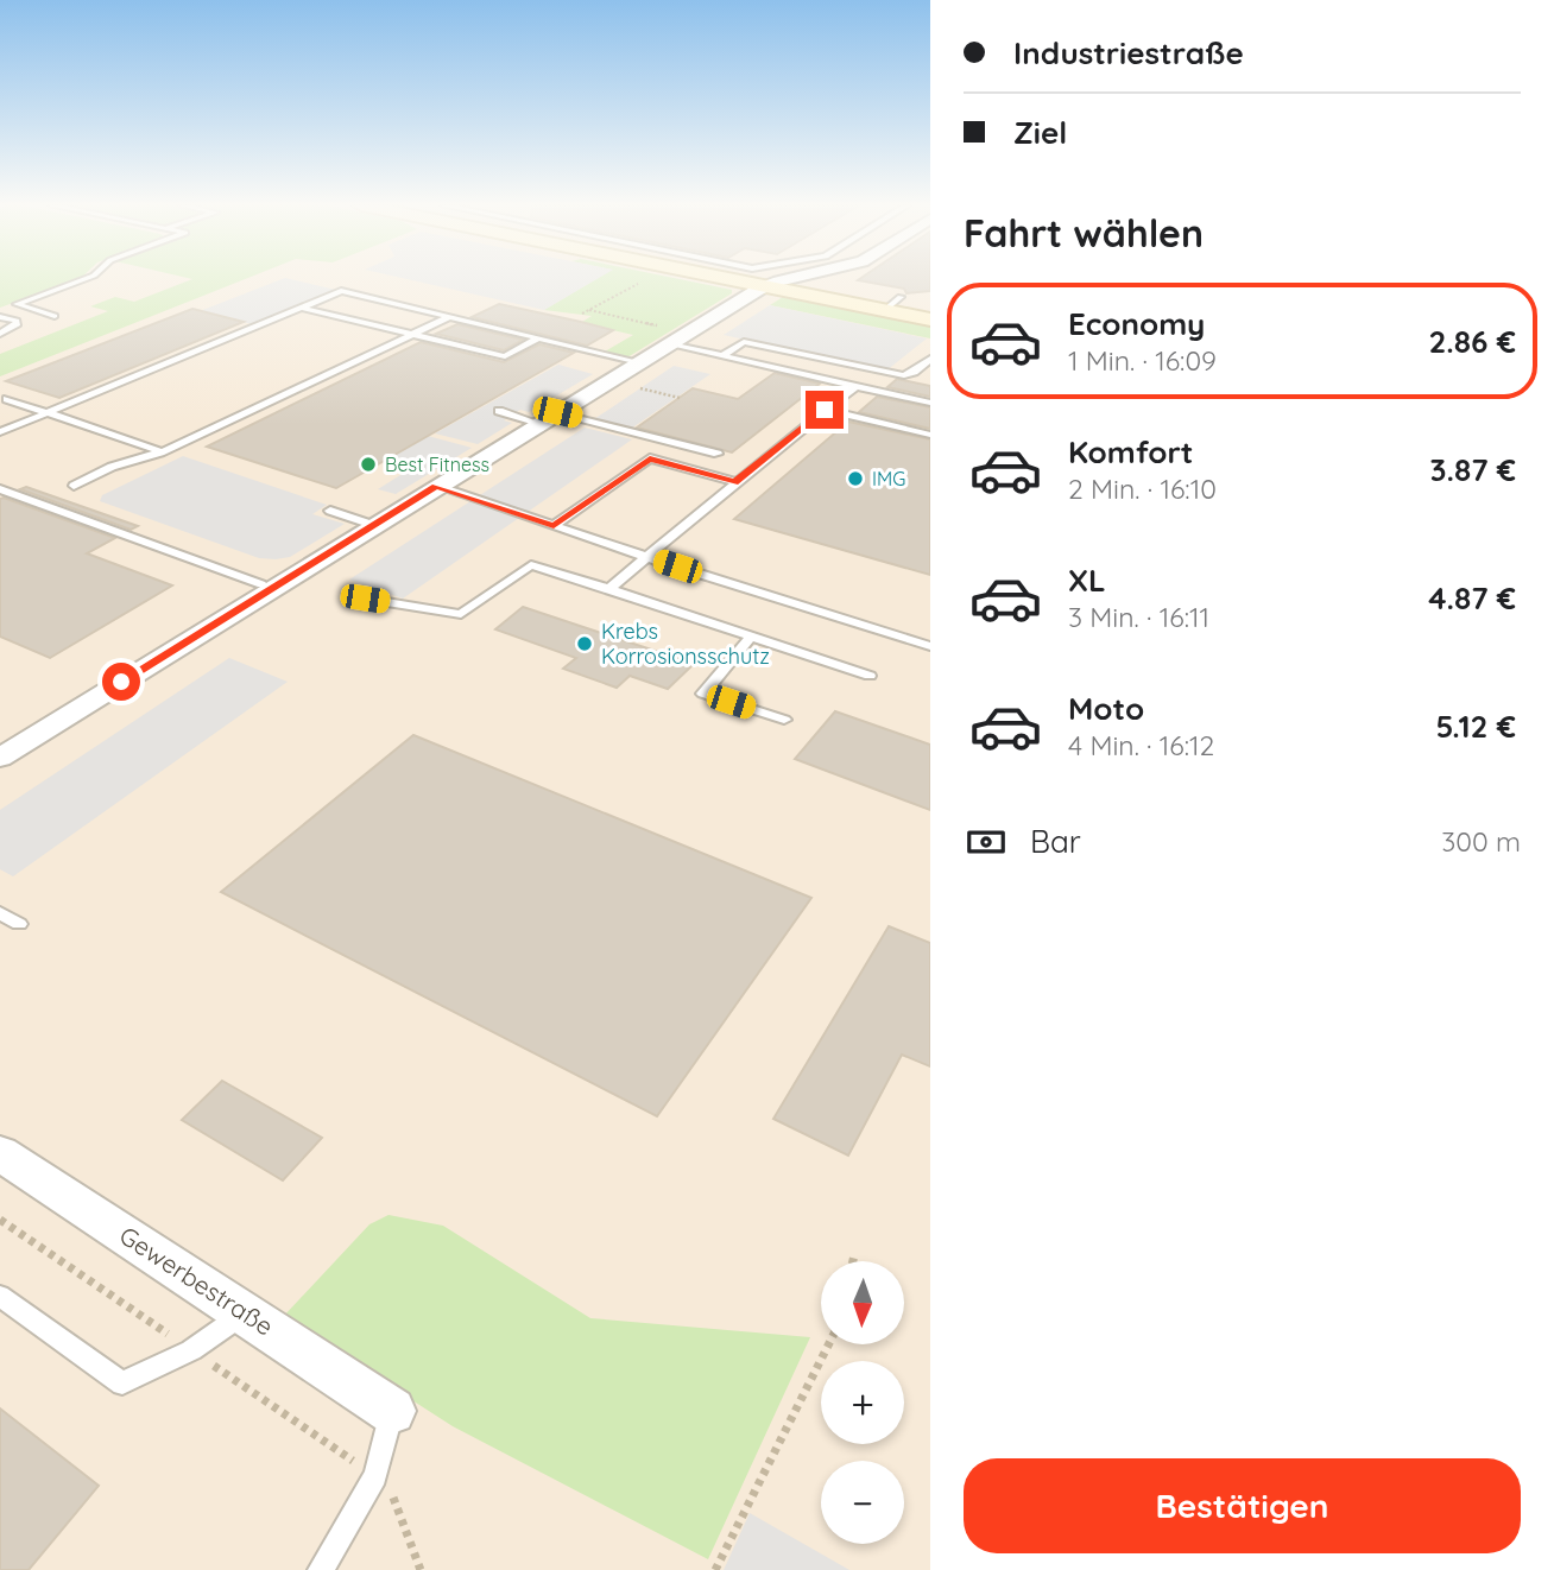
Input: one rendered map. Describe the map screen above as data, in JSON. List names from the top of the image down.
{
  "streets": {
    "street": ["Gewerbestraße"]
  },
  "places": ["Best Fitness", "IMG", "Krebs Korrosionsschutz"],
  "north": "bottom",
  "page": {
    "banner": ["Industriestraße", "Ziel"],
    "heading": "Fahrt wählen",
    "list": [
      {
        "name": "Economy",
        "note": "1 Min. · 16:09",
        "value": "2.86 €"
      },
      {
        "name": "Komfort",
        "note": "2 Min. · 16:10",
        "value": "3.87 €"
      },
      {
        "name": "XL",
        "note": "3 Min. · 16:11",
        "value": "4.87 €"
      },
      {
        "name": "Moto",
        "note": "4 Min. · 16:12",
        "value": "5.12 €"
      }
    ],
    "pay": ["Bar", "300 m"],
    "map_buttons": ["+", "−"],
    "buttons": "Bestätigen"
  }
}
